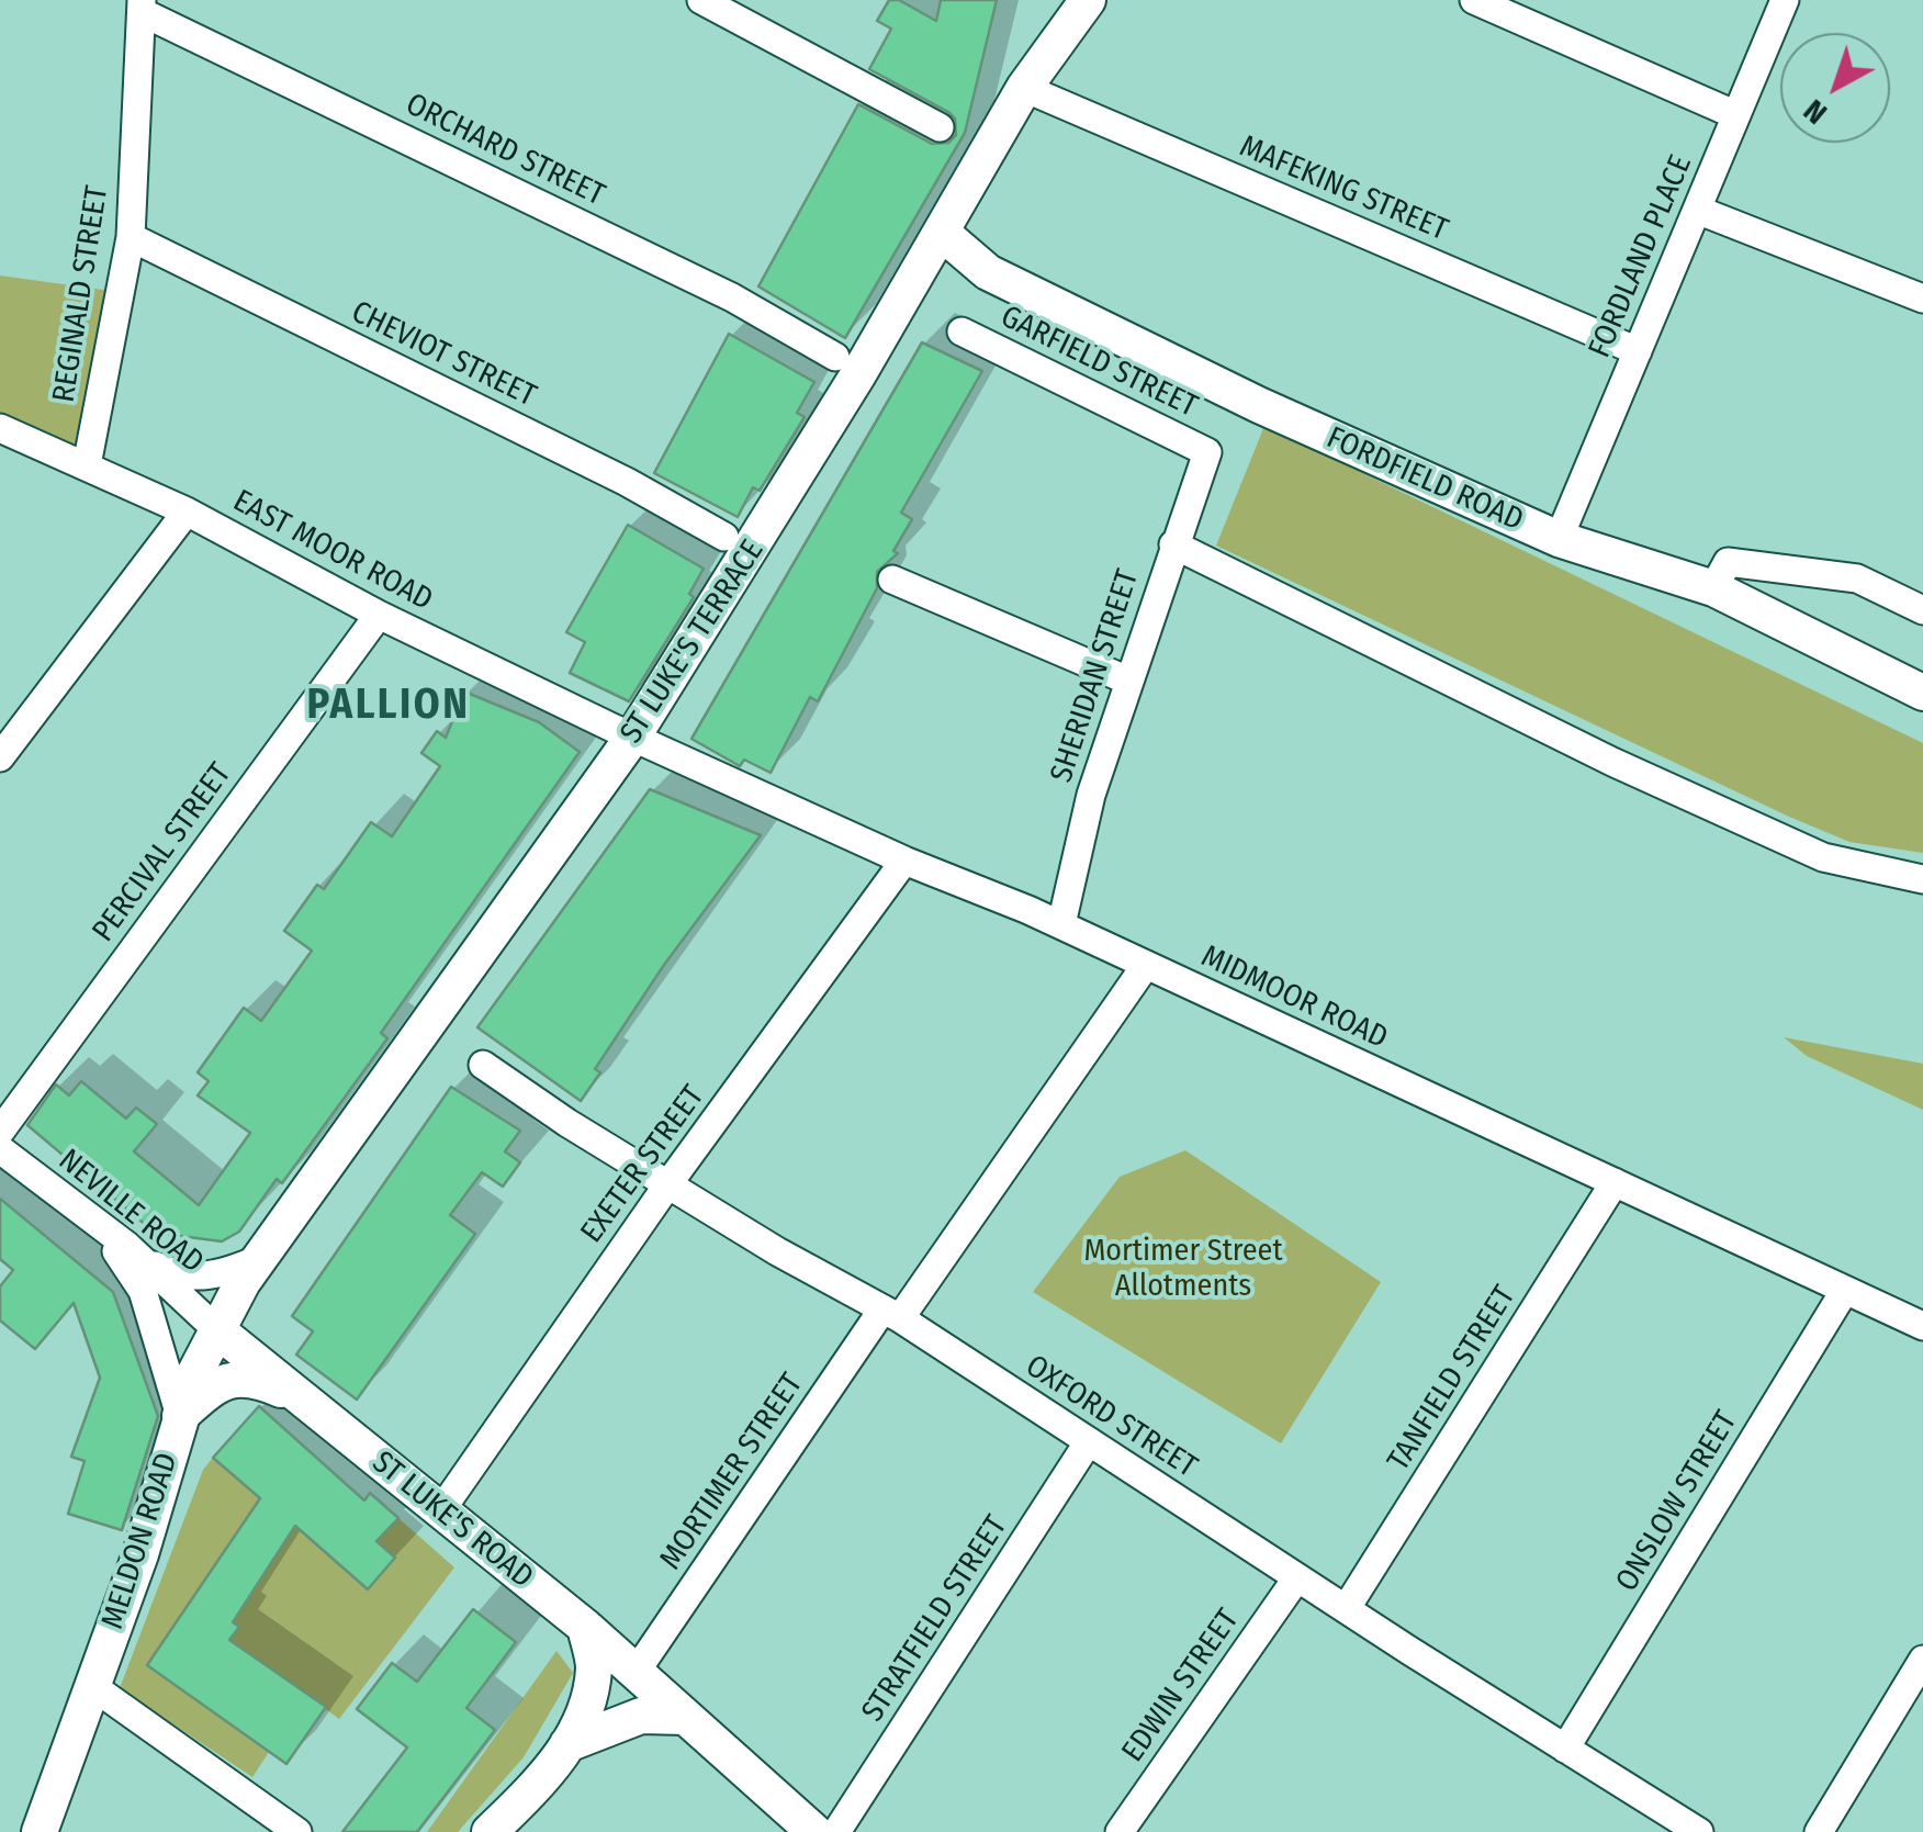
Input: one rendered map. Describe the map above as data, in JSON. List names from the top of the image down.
{
  "streets": {
    "street": [
      "ORCHARD STREET",
      "MAFEKING STREET",
      "FORDLAND PLACE",
      "REGINALD STREET",
      "CHEVIOT STREET",
      "GARFIELD STREET",
      "FORDFIELD ROAD",
      "EAST MOOR ROAD",
      "ST LUKE'S TERRACE",
      "SHERIDAN STREET",
      "PERCIVAL STREET",
      "MIDMOOR ROAD",
      "EXETER STREET",
      "NEVILLE ROAD",
      "TANFIELD STREET",
      "OXFORD STREET",
      "MORTIMER STREET",
      "ONSLOW STREET",
      "ST LUKE'S ROAD",
      "MELDON ROAD",
      "STRATFIELD STREET",
      "EDWIN STREET"
    ]
  },
  "crossings": [
    ["ORCHARD STREET", "REGINALD STREET"],
    ["MAFEKING STREET", "FORDLAND PLACE"],
    ["MAFEKING STREET", "ST LUKE'S TERRACE"],
    ["FORDLAND PLACE", "FORDFIELD ROAD"],
    ["REGINALD STREET", "CHEVIOT STREET"],
    ["REGINALD STREET", "EAST MOOR ROAD"],
    ["GARFIELD STREET", "SHERIDAN STREET"],
    ["FORDFIELD ROAD", "ST LUKE'S TERRACE"],
    ["EAST MOOR ROAD", "ST LUKE'S TERRACE"],
    ["EAST MOOR ROAD", "PERCIVAL STREET"],
    ["EAST MOOR ROAD", "MIDMOOR ROAD"],
    ["ST LUKE'S TERRACE", "MIDMOOR ROAD"],
    ["ST LUKE'S TERRACE", "MELDON ROAD"],
    ["SHERIDAN STREET", "MIDMOOR ROAD"],
    ["MIDMOOR ROAD", "EXETER STREET"],
    ["MIDMOOR ROAD", "TANFIELD STREET"],
    ["MIDMOOR ROAD", "MORTIMER STREET"],
    ["MIDMOOR ROAD", "ONSLOW STREET"],
    ["EXETER STREET", "OXFORD STREET"],
    ["EXETER STREET", "ST LUKE'S ROAD"],
    ["NEVILLE ROAD", "ST LUKE'S ROAD"],
    ["NEVILLE ROAD", "MELDON ROAD"],
    ["TANFIELD STREET", "OXFORD STREET"],
    ["OXFORD STREET", "MORTIMER STREET"],
    ["OXFORD STREET", "ONSLOW STREET"],
    ["OXFORD STREET", "STRATFIELD STREET"],
    ["OXFORD STREET", "EDWIN STREET"],
    ["MORTIMER STREET", "ST LUKE'S ROAD"],
    ["ST LUKE'S ROAD", "MELDON ROAD"]
  ],
  "districts": ["PALLION"],
  "parks": ["Mortimer Street Allotments"],
  "north": "bottom left"
}
